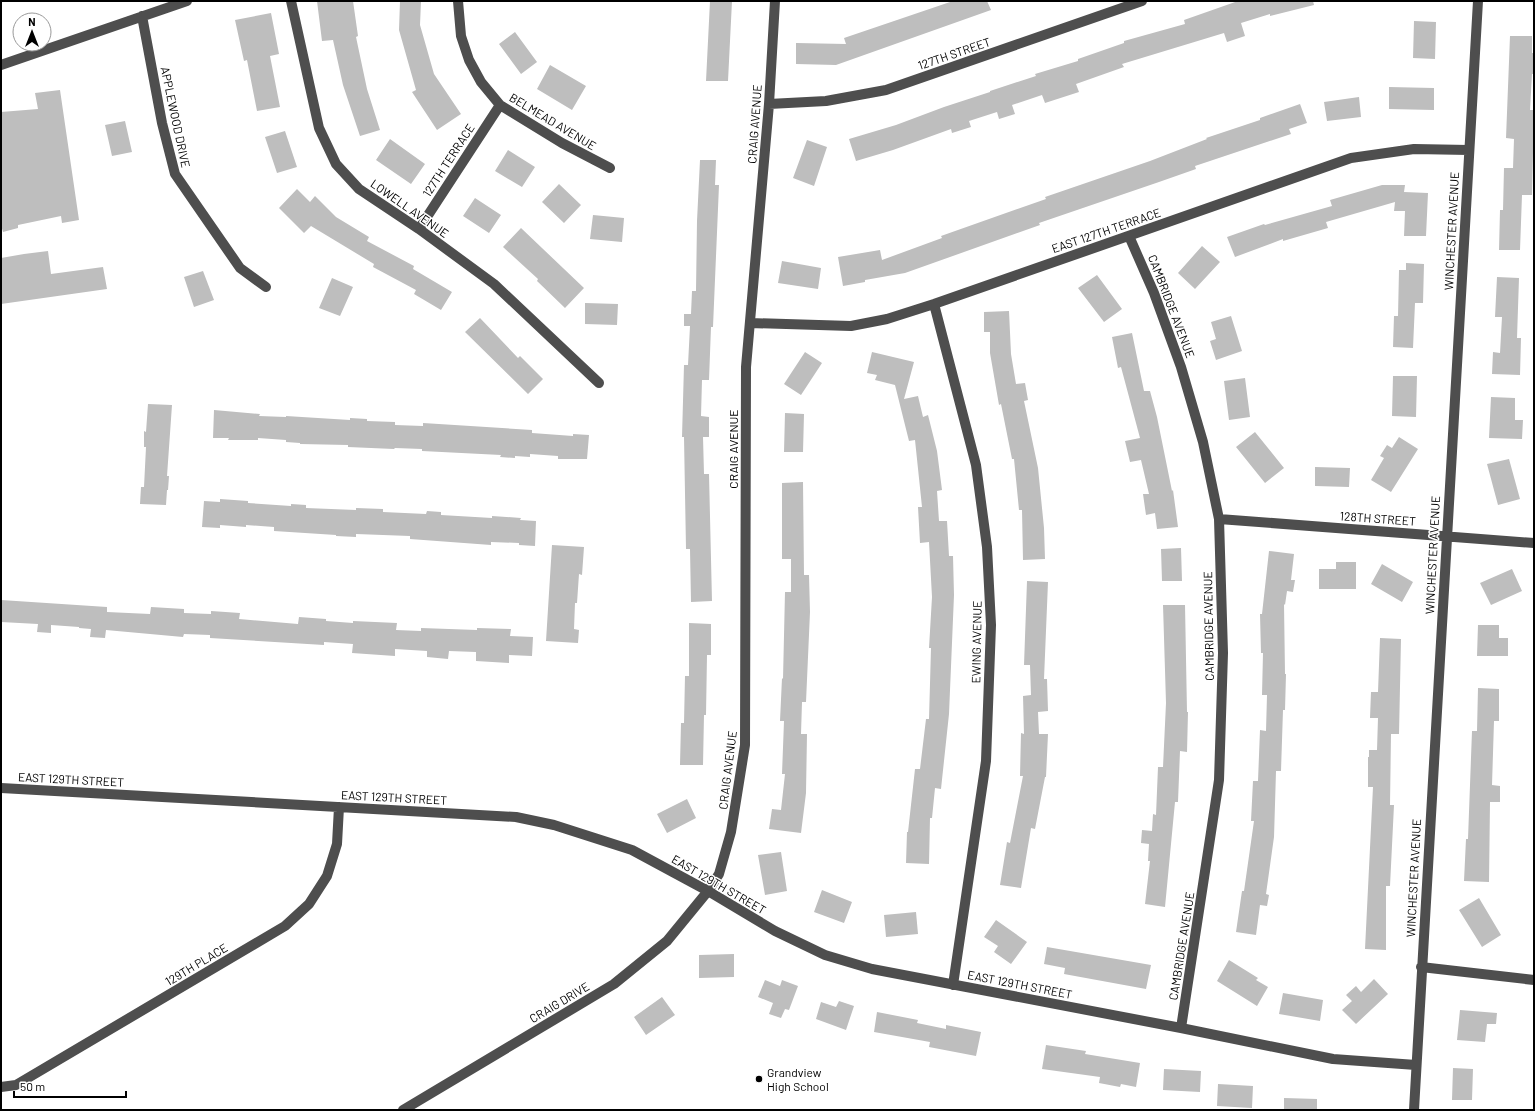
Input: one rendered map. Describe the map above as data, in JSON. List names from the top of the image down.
{
  "streets": {
    "street": [
      "127TH STREET",
      "APPLEWOOD DRIVE",
      "BELMEAD AVENUE",
      "CRAIG AVENUE",
      "127TH TERRACE",
      "LOWELL AVENUE",
      "EAST 127TH TERRACE",
      "WINCHESTER AVENUE",
      "CAMBRIDGE AVENUE",
      "128TH STREET",
      "EWING AVENUE",
      "EAST 129TH STREET",
      "129TH PLACE",
      "CRAIG DRIVE"
    ]
  },
  "crossings": [
    ["127TH STREET", "CRAIG AVENUE"],
    ["BELMEAD AVENUE", "127TH TERRACE"],
    ["CRAIG AVENUE", "EAST 127TH TERRACE"],
    ["CRAIG AVENUE", "EAST 129TH STREET"],
    ["CRAIG AVENUE", "CRAIG DRIVE"],
    ["127TH TERRACE", "LOWELL AVENUE"],
    ["EAST 127TH TERRACE", "WINCHESTER AVENUE"],
    ["EAST 127TH TERRACE", "CAMBRIDGE AVENUE"],
    ["EAST 127TH TERRACE", "EWING AVENUE"],
    ["WINCHESTER AVENUE", "128TH STREET"],
    ["WINCHESTER AVENUE", "EAST 129TH STREET"],
    ["CAMBRIDGE AVENUE", "128TH STREET"],
    ["CAMBRIDGE AVENUE", "EAST 129TH STREET"],
    ["EWING AVENUE", "EAST 129TH STREET"],
    ["EAST 129TH STREET", "129TH PLACE"],
    ["EAST 129TH STREET", "CRAIG DRIVE"]
  ],
  "places": ["Grandview High School"],
  "scale_bar": "50 m",
  "north": "top"
}
